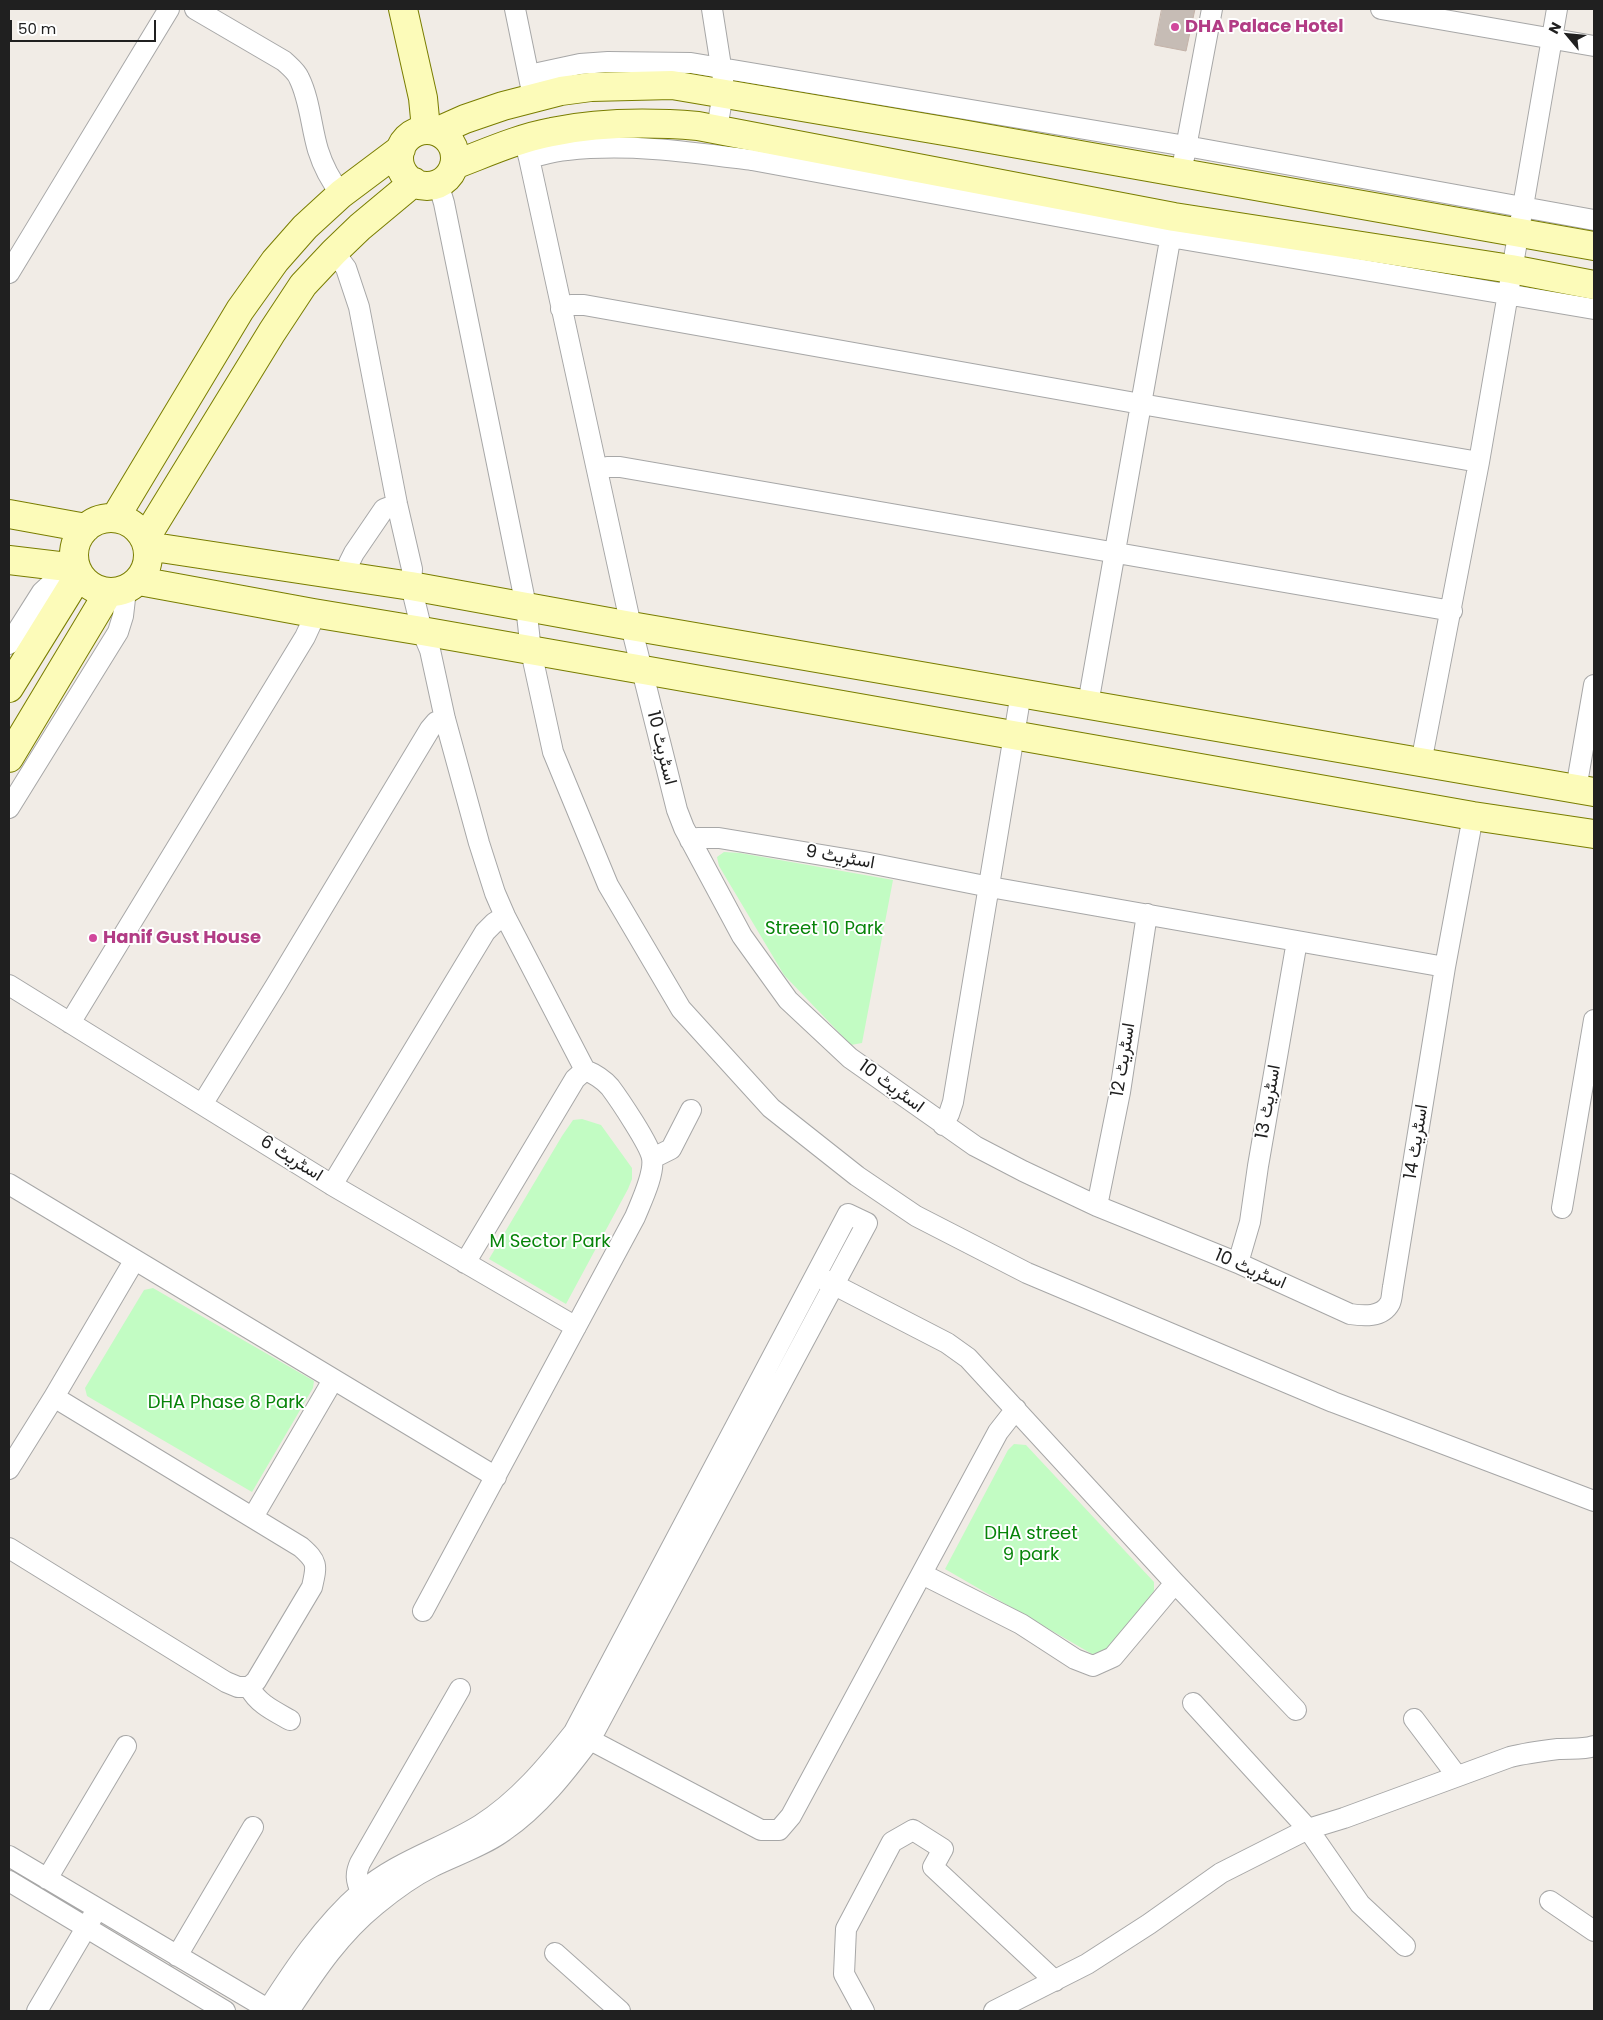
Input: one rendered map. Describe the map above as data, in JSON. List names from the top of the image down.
{
  "streets": {
    "street": [
      "اسٹریٹ 10",
      "اسٹریٹ 9",
      "اسٹریٹ 12",
      "اسٹریٹ 13",
      "اسٹریٹ 14",
      "اسٹریٹ 6"
    ]
  },
  "crossings": [
    ["اسٹریٹ 10", "اسٹریٹ 9"],
    ["اسٹریٹ 10", "اسٹریٹ 12"],
    ["اسٹریٹ 10", "اسٹریٹ 13"],
    ["اسٹریٹ 10", "اسٹریٹ 14"],
    ["اسٹریٹ 9", "اسٹریٹ 12"],
    ["اسٹریٹ 9", "اسٹریٹ 13"],
    ["اسٹریٹ 9", "اسٹریٹ 14"]
  ],
  "parks": [
    "Street 10 Park",
    "M Sector Park",
    "DHA Phase 8 Park",
    "DHA street 9 park"
  ],
  "places": ["DHA Palace Hotel", "Hanif Gust House"],
  "scale_bar": "50 m",
  "north": "top left"
}
